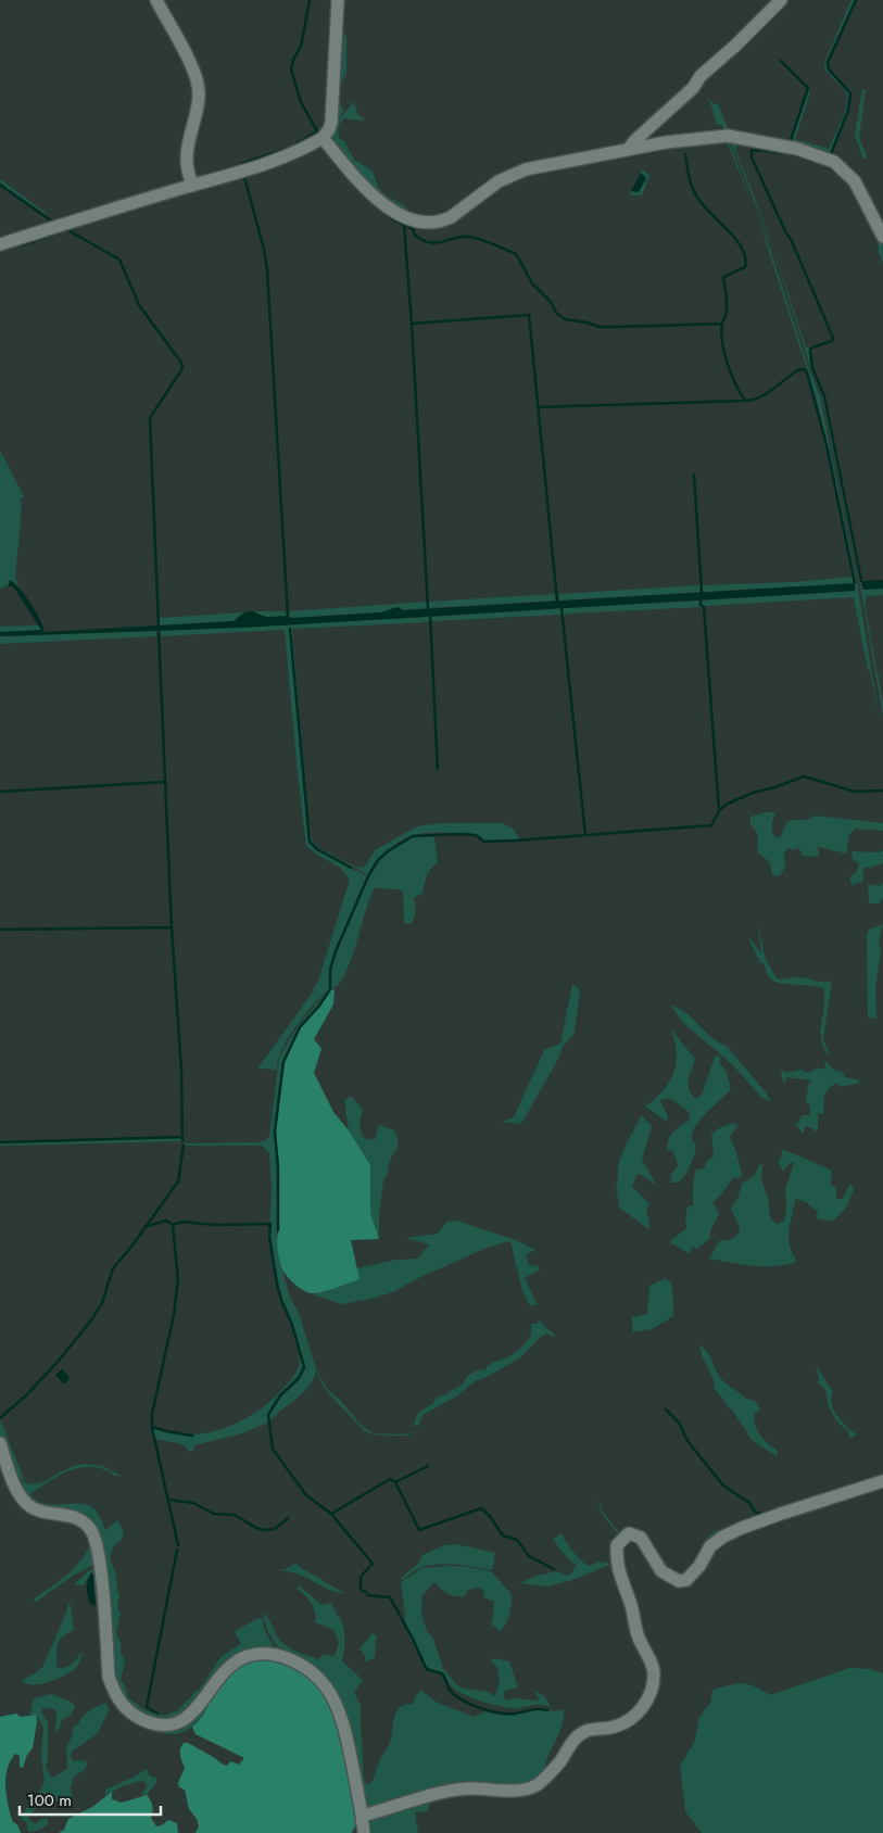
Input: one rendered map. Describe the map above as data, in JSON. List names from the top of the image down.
{
  "scale_bar": "100 m"
}
